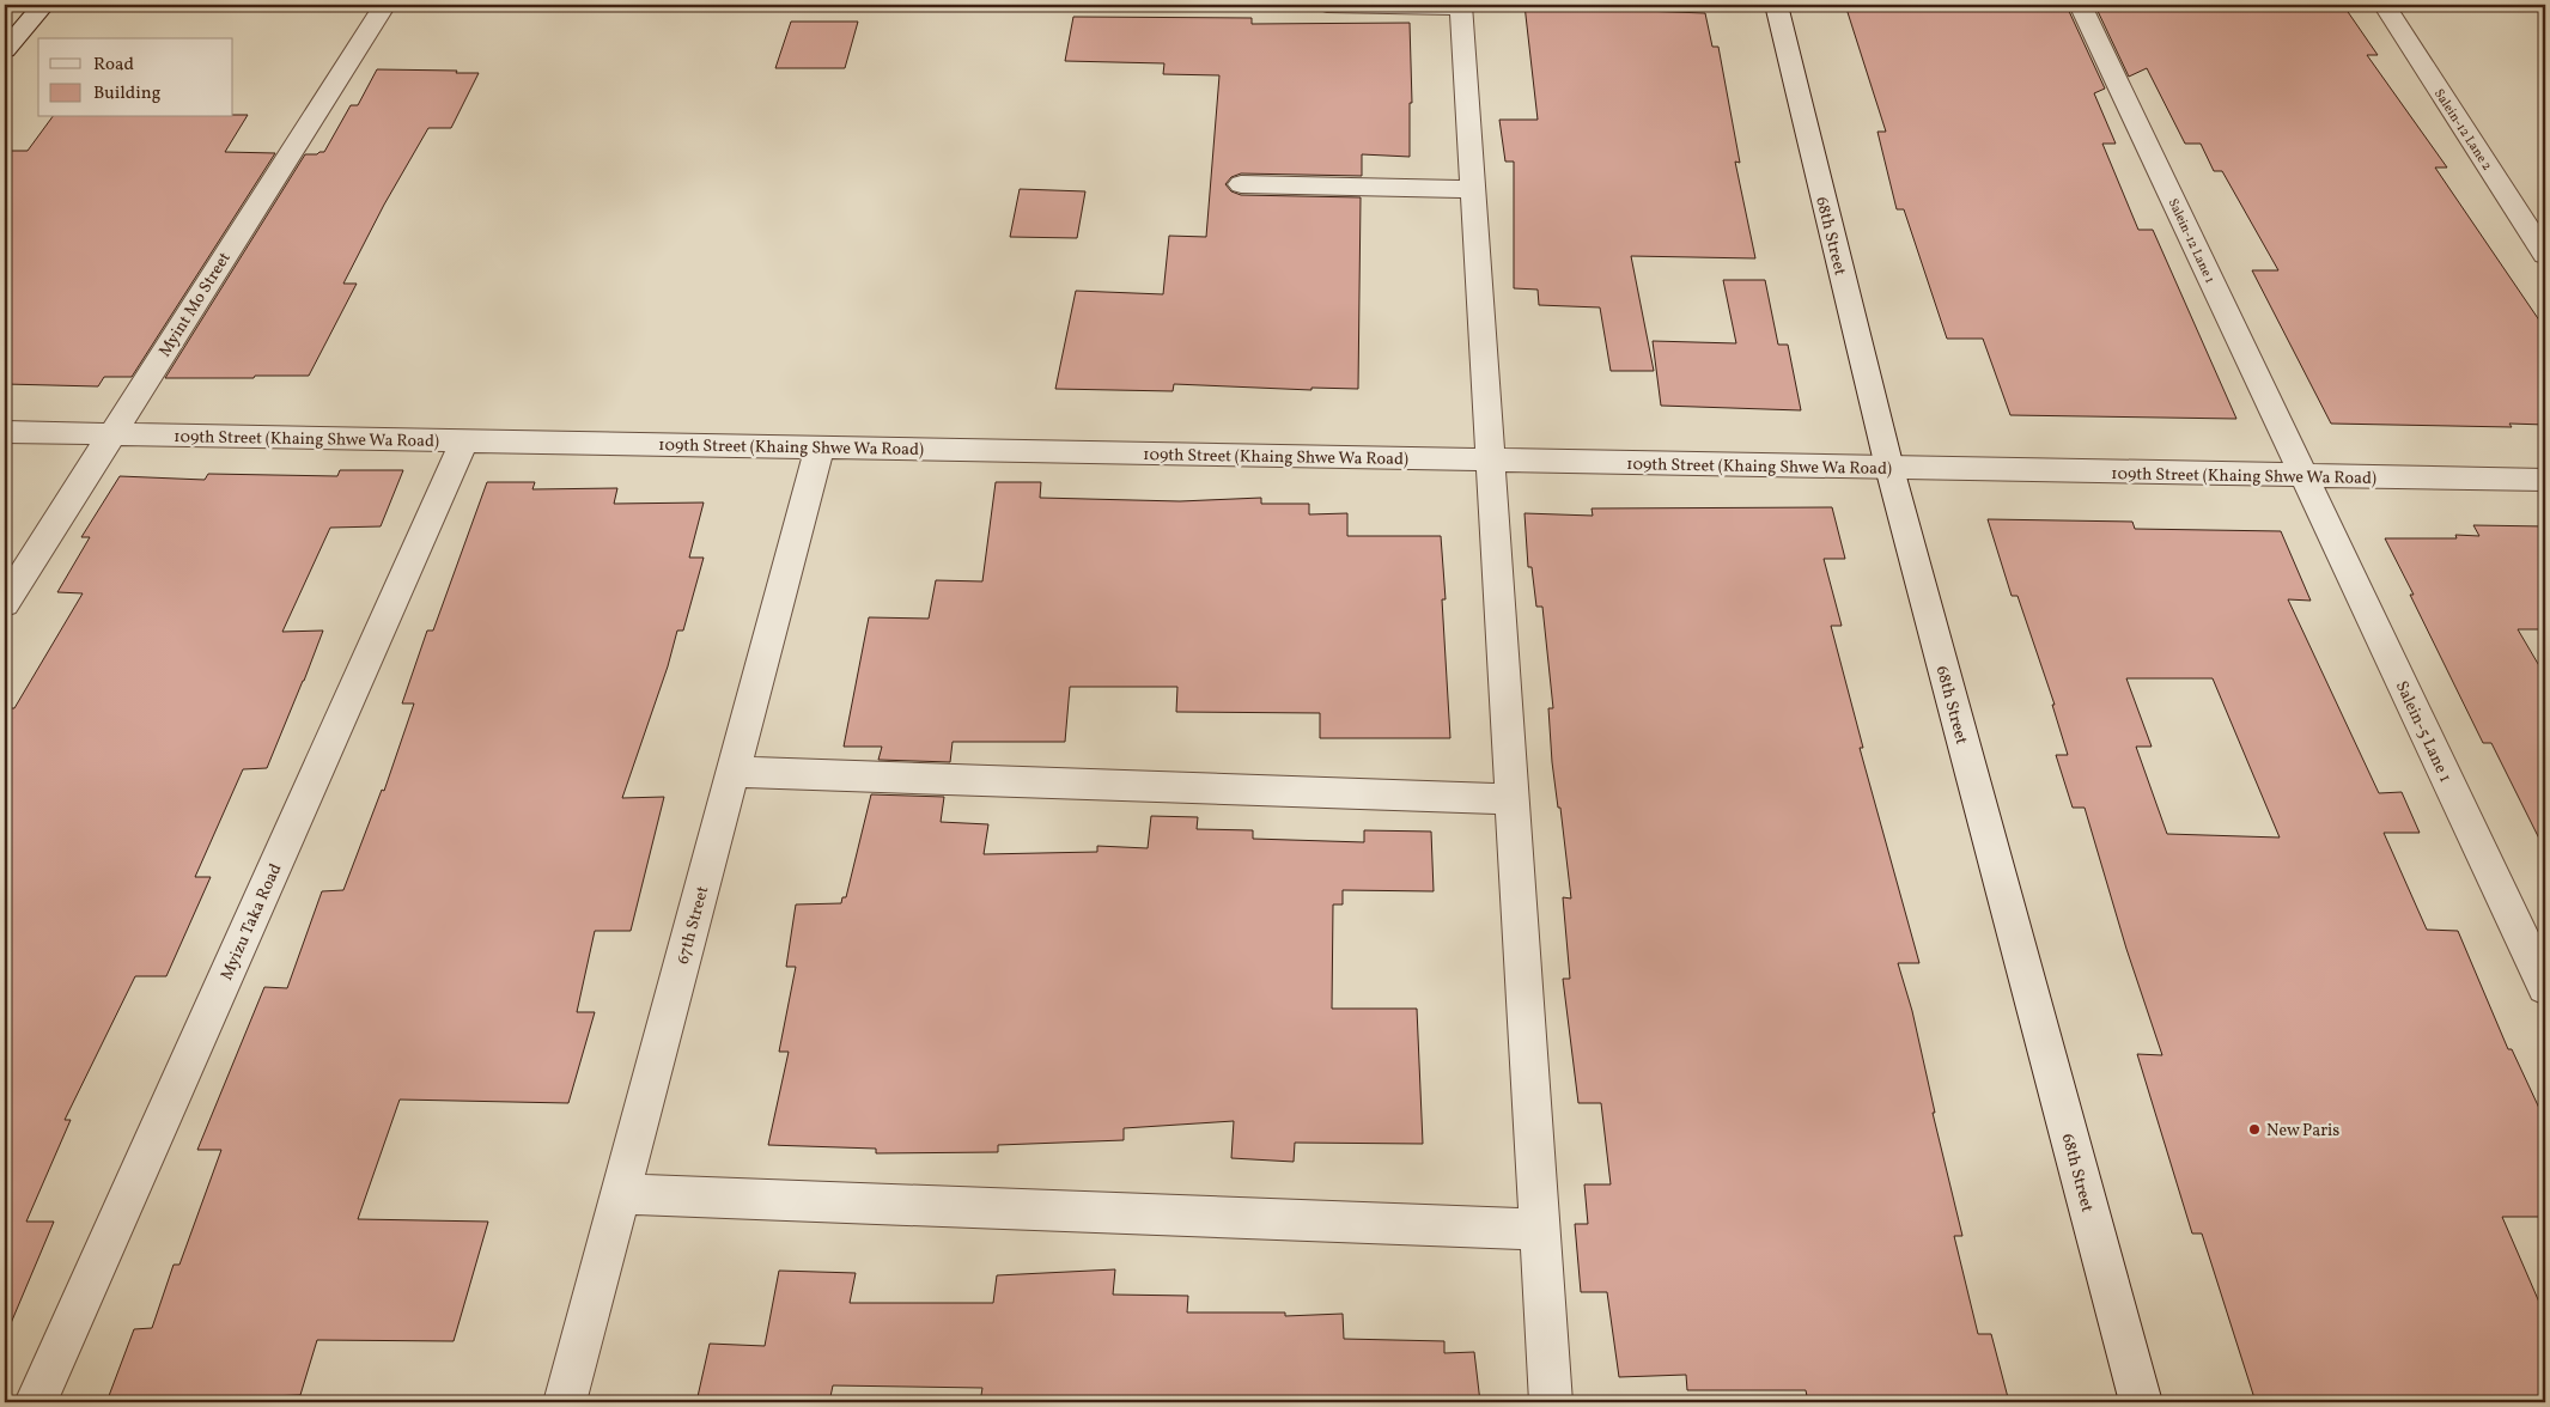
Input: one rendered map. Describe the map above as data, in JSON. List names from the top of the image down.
{
  "streets": {
    "street": [
      "Salein-12 Lane 2",
      "68th Street",
      "Salein-12 Lane 1",
      "Myint Mo Street",
      "109th Street (Khaing Shwe Wa Road)",
      "Salein-5 Lane 1",
      "Myizu Taka Road",
      "67th Street"
    ]
  },
  "crossings": [
    ["68th Street", "109th Street (Khaing Shwe Wa Road)"],
    ["Salein-12 Lane 1", "109th Street (Khaing Shwe Wa Road)"],
    ["Salein-12 Lane 1", "Salein-5 Lane 1"],
    ["Myint Mo Street", "109th Street (Khaing Shwe Wa Road)"],
    ["109th Street (Khaing Shwe Wa Road)", "Salein-5 Lane 1"],
    ["109th Street (Khaing Shwe Wa Road)", "Myizu Taka Road"],
    ["109th Street (Khaing Shwe Wa Road)", "67th Street"]
  ],
  "places": ["New Paris"],
  "legend": ["Road", "Building"]
}
